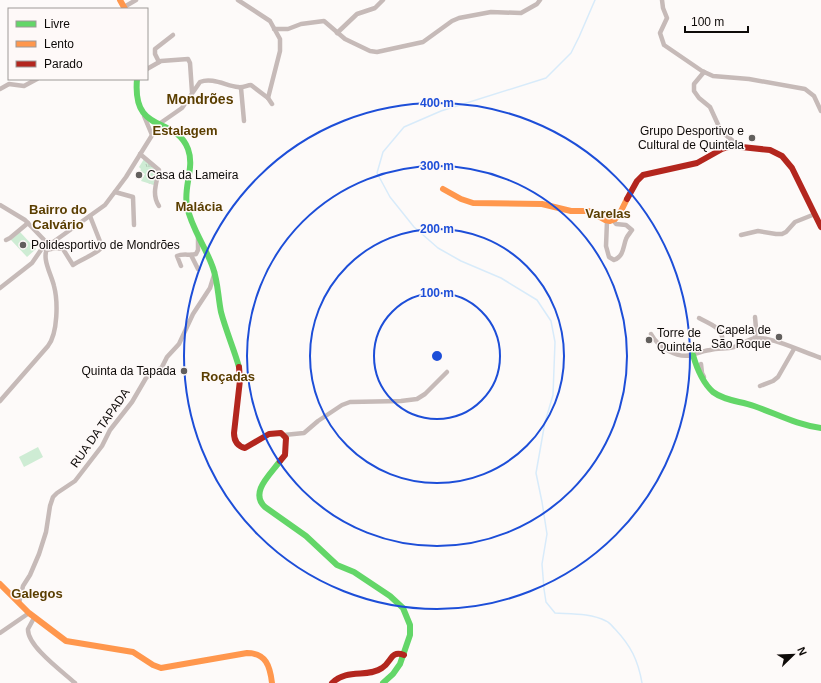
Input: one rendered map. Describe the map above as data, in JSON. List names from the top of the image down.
{
  "streets": {
    "street": ["RUA DA TAPADA"]
  },
  "districts": [
    "Mondrões",
    "Estalagem",
    "Malácia",
    "Bairro do Calvário",
    "Varelas",
    "Roçadas",
    "Galegos"
  ],
  "places": [
    "Grupo Desportivo e Cultural de Quintela",
    "Casa da Lameira",
    "Polidesportivo de Mondrões",
    "Capela de São Roque",
    "Torre de Quintela",
    "Quinta da Tapada"
  ],
  "legend": ["Livre", "Lento", "Parado"],
  "scale_bar": "100 m",
  "north": "top right",
  "rings": [
    "400 m",
    "300 m",
    "200 m",
    "100 m"
  ]
}
